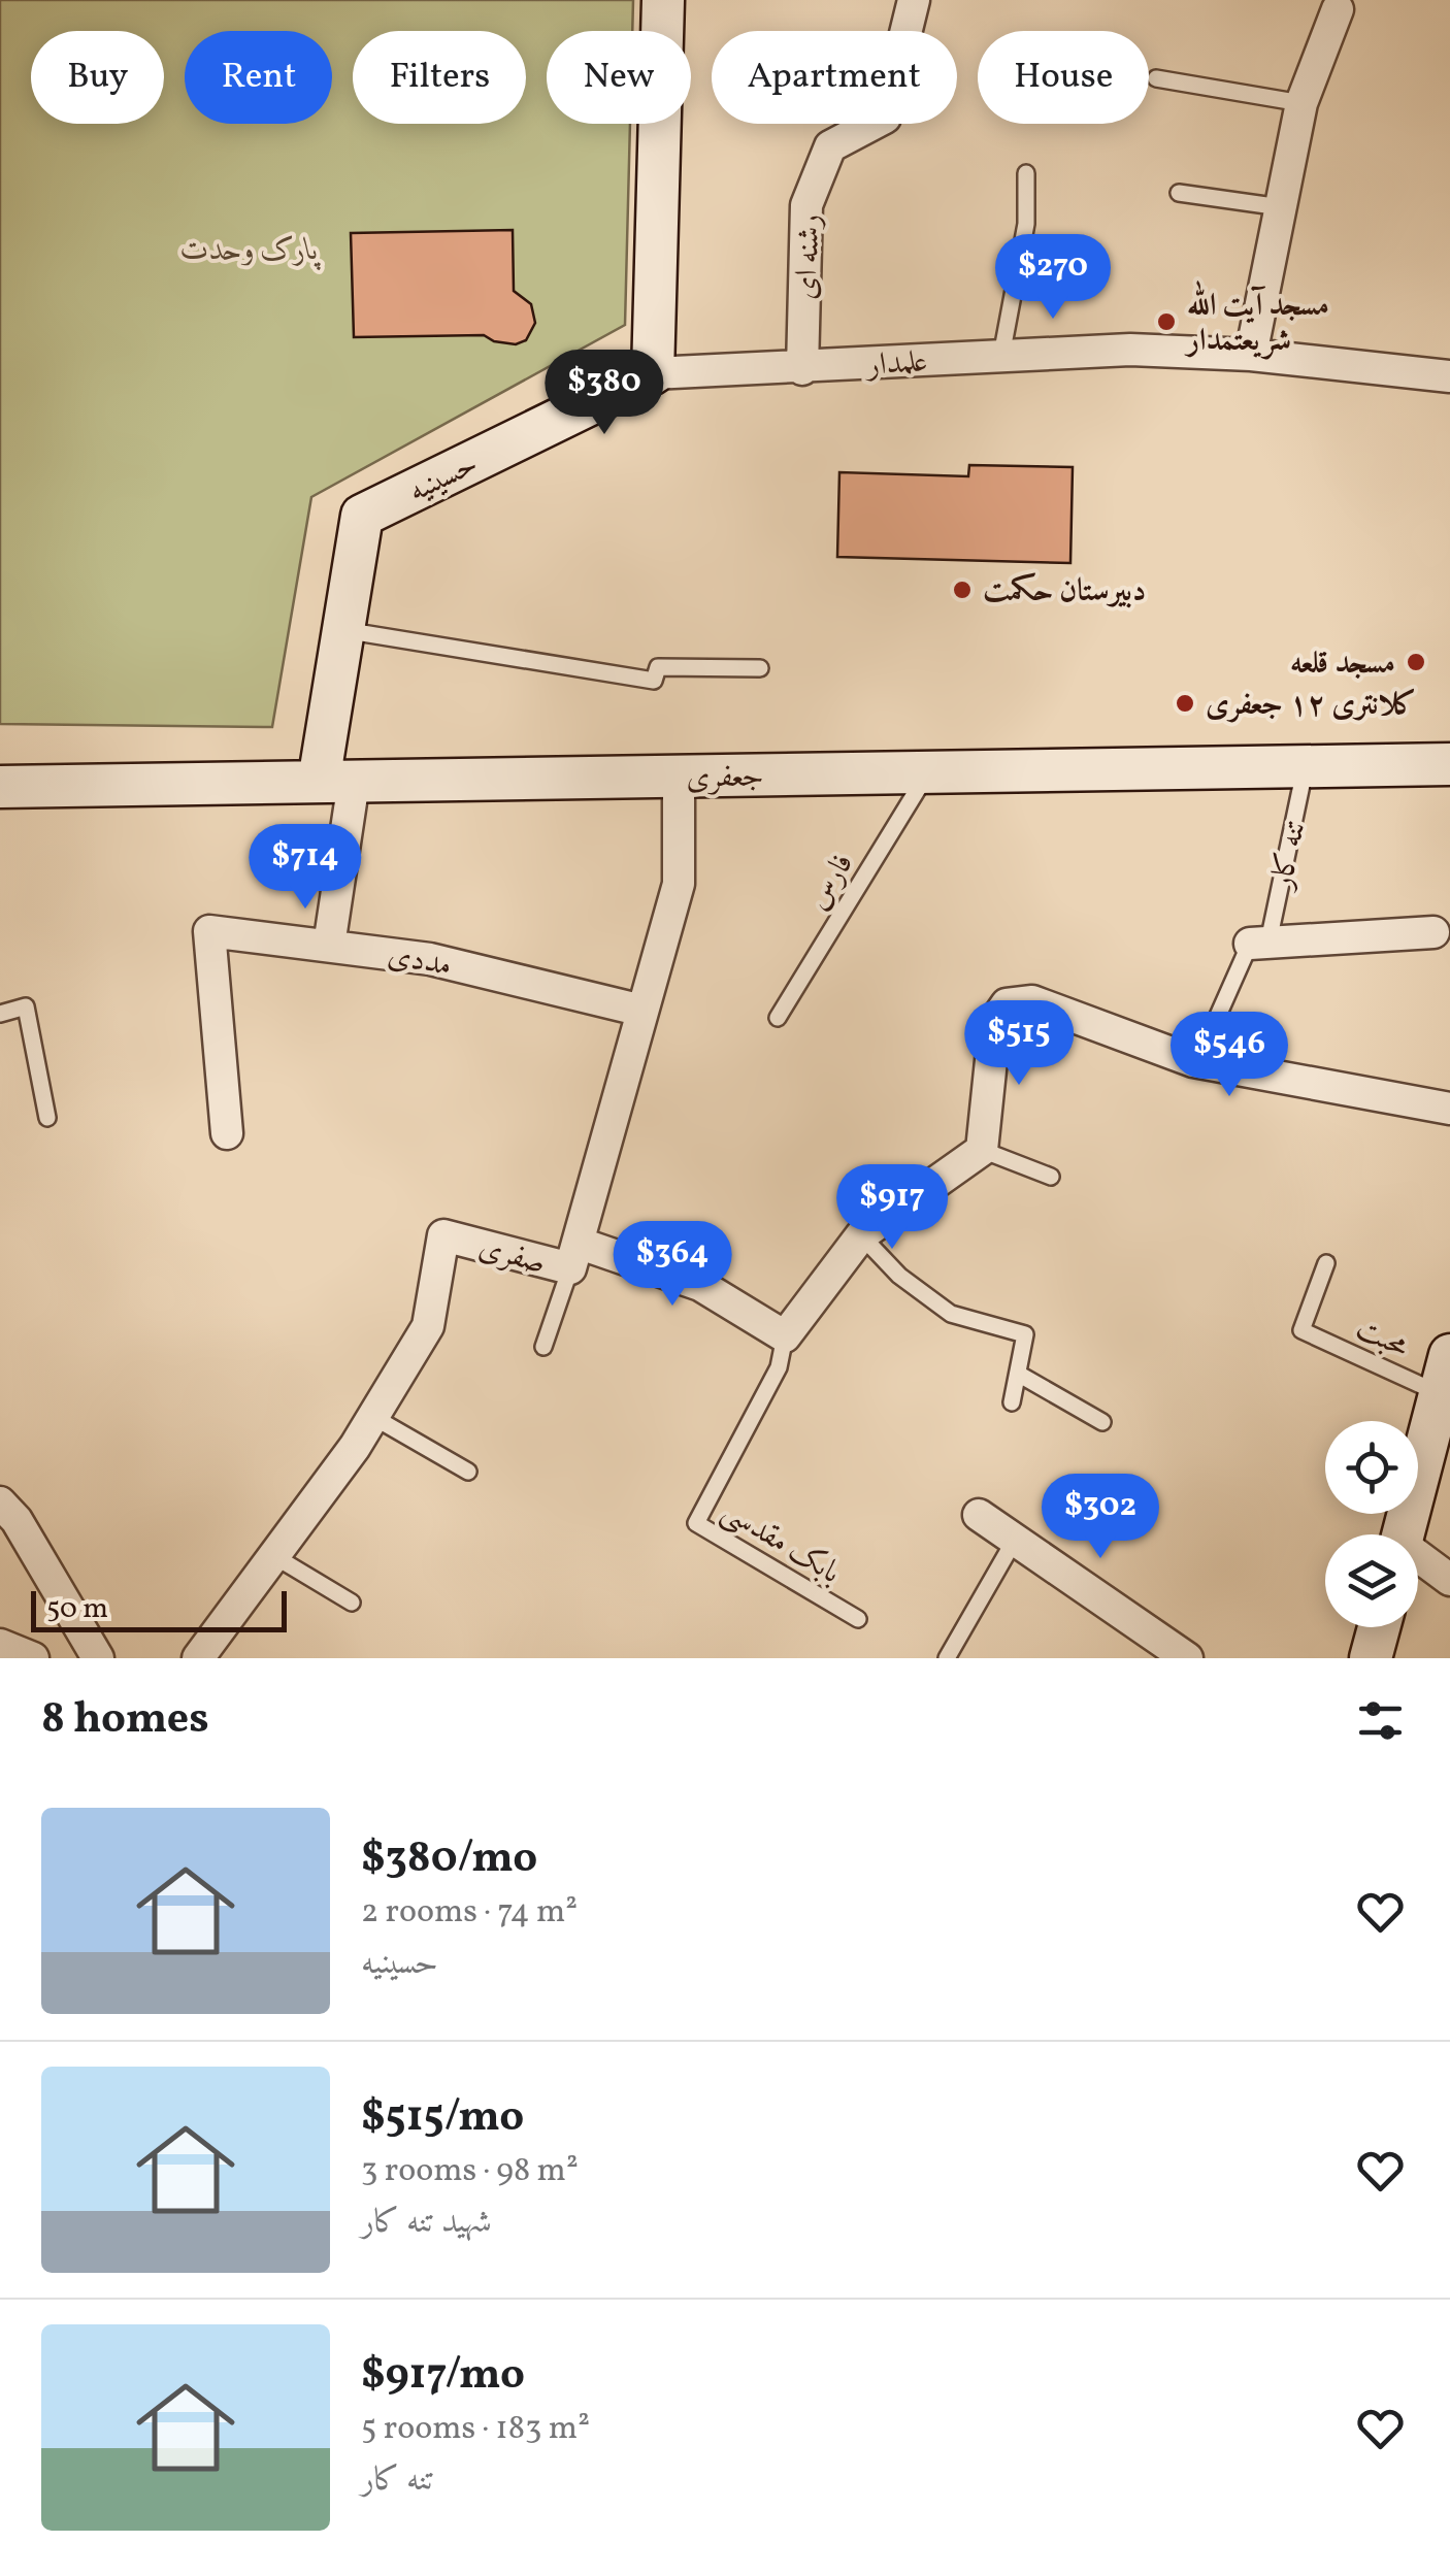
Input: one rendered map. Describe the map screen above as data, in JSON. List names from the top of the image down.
{
  "streets": {
    "street": [
      "رشنه ای",
      "علمدار",
      "حسینیه",
      "جعفری",
      "مددی",
      "صفری"
    ],
    "lane": [
      "تنه کار",
      "فارس",
      "محبت",
      "بابک مقدسی"
    ]
  },
  "crossings": [
    ["رشنه ای", "علمدار"],
    ["علمدار", "حسینیه"],
    ["حسینیه", "جعفری"],
    ["جعفری", "تنه کار"],
    ["جعفری", "فارس"],
    ["جعفری", "صفری"],
    ["مددی", "صفری"]
  ],
  "parks": ["پارک وحدت"],
  "places": [
    "مسجد آیت الله شریعتمدار",
    "دبیرستان حکمت",
    "مسجد قلعه",
    "کلانتری ۱۲ جعفری"
  ],
  "scale_bar": "50 m",
  "page": {
    "chip": [
      "Buy",
      "Rent",
      "Filters",
      "New",
      "Apartment",
      "House"
    ],
    "price": [
      "$270",
      "$380",
      "$714",
      "$515",
      "$546",
      "$917",
      "$364",
      "$302"
    ],
    "scale": "50 m",
    "heading": "8 homes",
    "list": [
      {
        "name": "$380/mo",
        "note": "2 rooms · 74 m² · حسینیه"
      },
      {
        "name": "$515/mo",
        "note": "3 rooms · 98 m² · شهید تنه کار"
      },
      {
        "name": "$917/mo",
        "note": "5 rooms · 183 m² · تنه کار"
      }
    ]
  }
}
